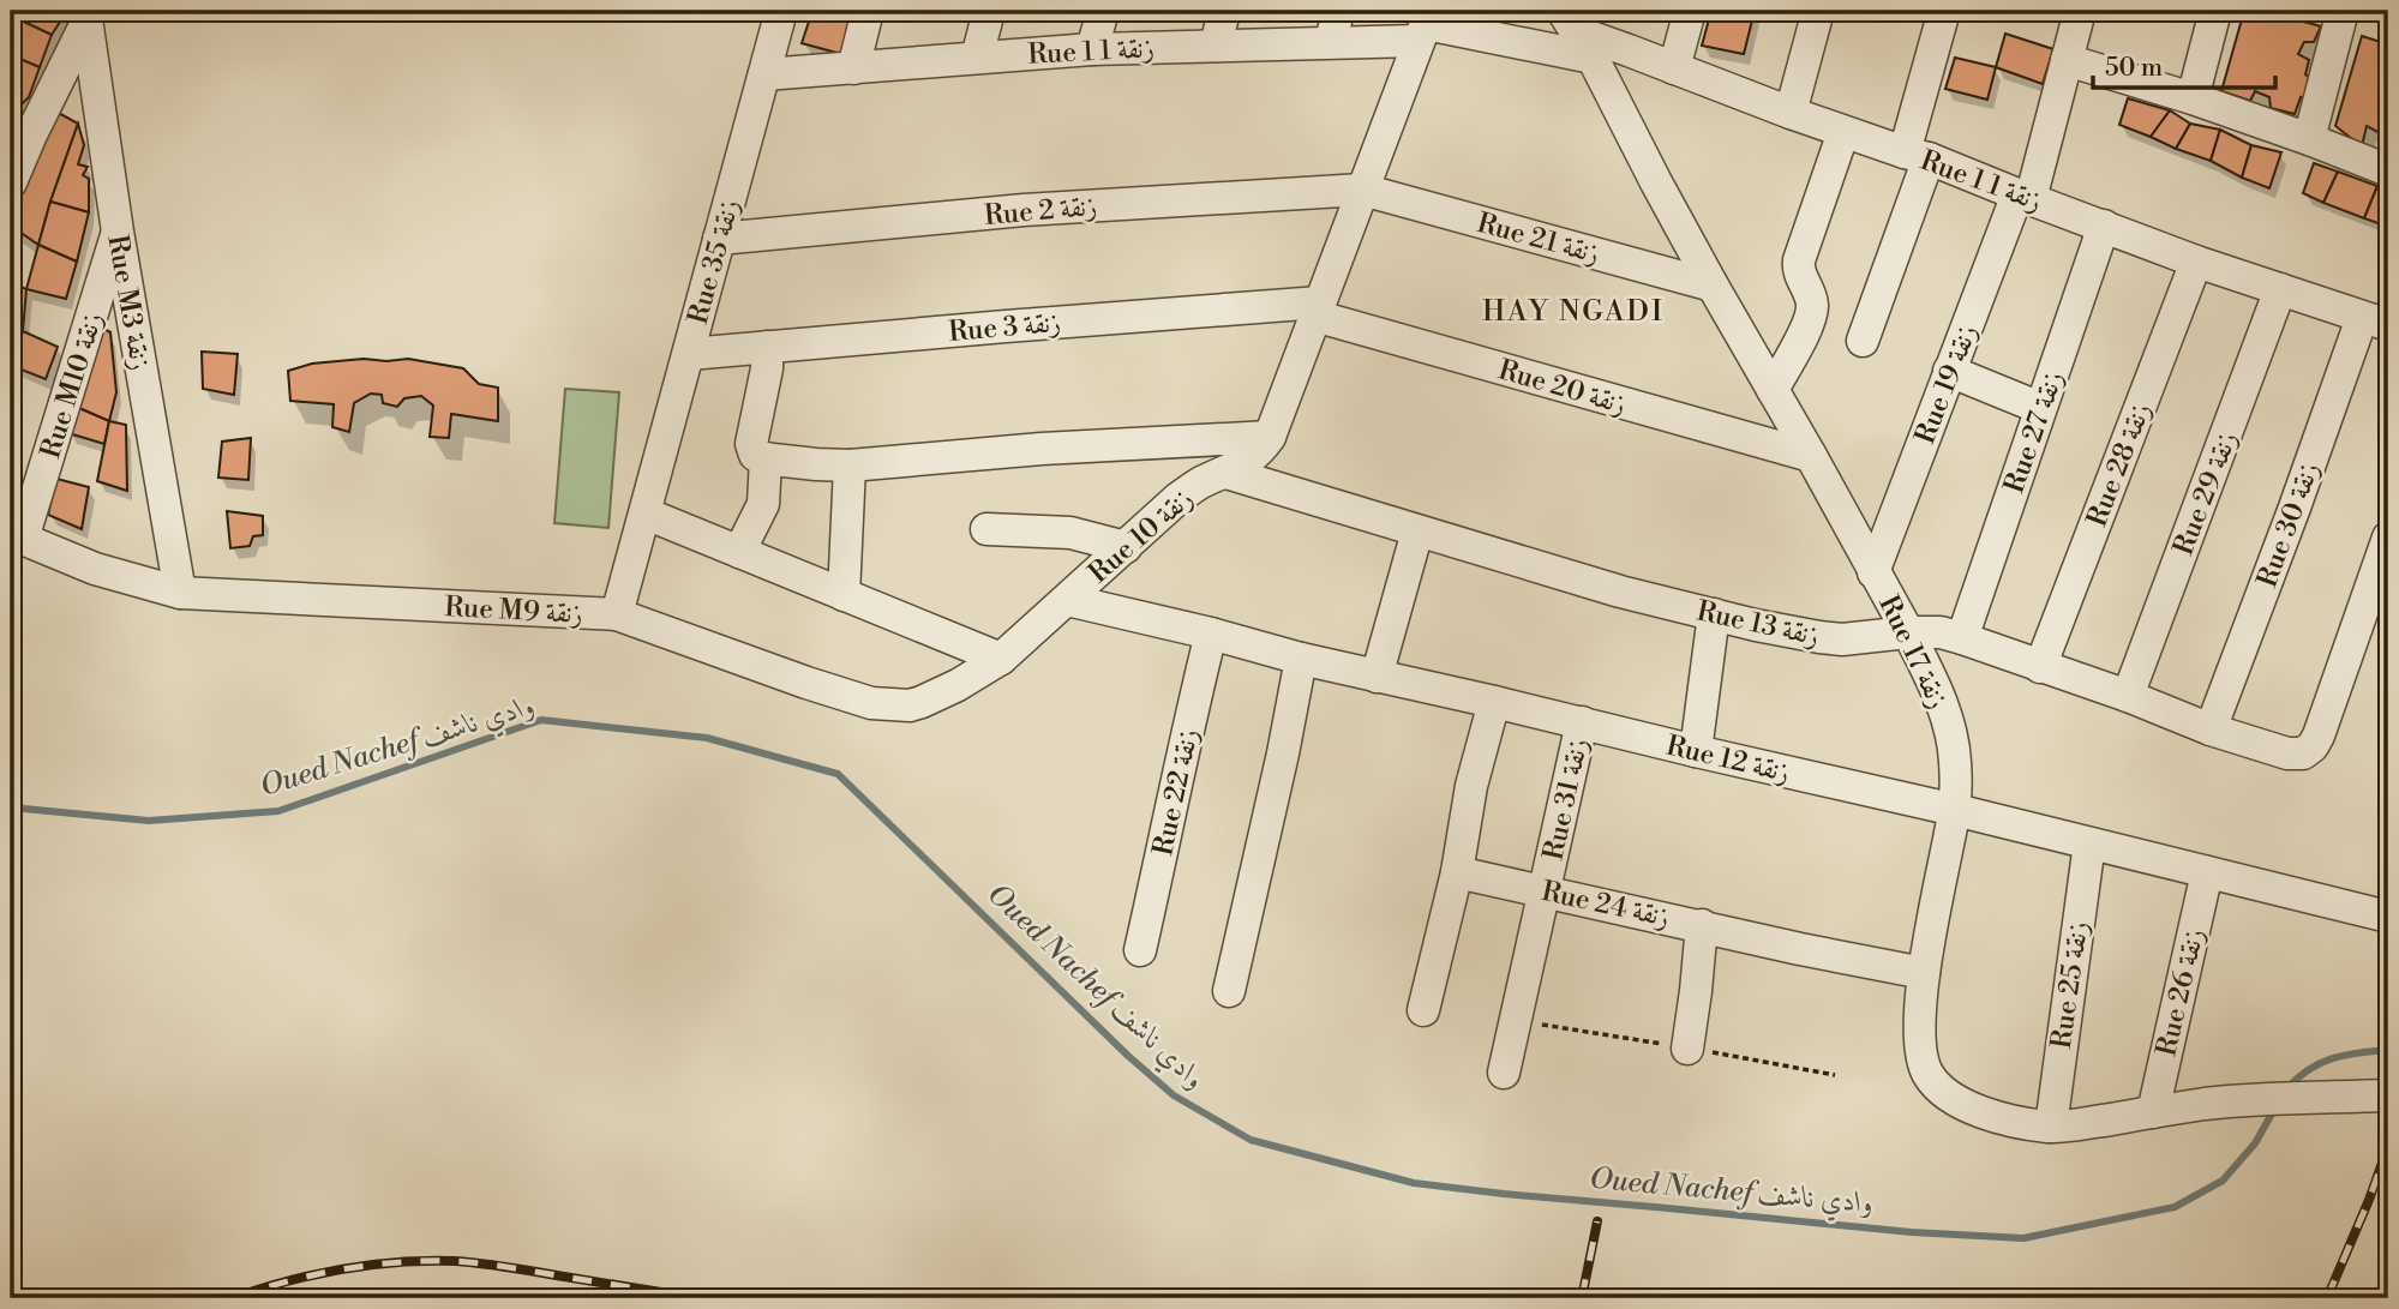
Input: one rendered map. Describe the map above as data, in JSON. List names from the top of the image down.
{
  "streets": {
    "street": [
      "Rue 1 زنقة 1",
      "Rue 2 زنقة",
      "Rue 21 زنقة",
      "Rue 35 زنقة",
      "Rue M3 زنقة",
      "Rue 3 زنقة",
      "Rue 19 زنقة",
      "Rue M10 زنقة",
      "Rue 20 زنقة",
      "Rue 27 زنقة",
      "Rue 28 زنقة",
      "Rue 29 زنقة",
      "Rue 30 زنقة",
      "Rue 10 زنقة",
      "Rue M9 زنقة",
      "Rue 13 زنقة",
      "Rue 17 زنقة",
      "Rue 12 زنقة",
      "Rue 22 زنقة",
      "Rue 31 زنقة",
      "Rue 24 زنقة",
      "Rue 25 زنقة",
      "Rue 26 زنقة"
    ]
  },
  "crossings": [
    ["Rue 1 زنقة 1", "Rue 35 زنقة"],
    ["Rue 1 زنقة 1", "Rue 19 زنقة"],
    ["Rue 1 زنقة 1", "Rue 27 زنقة"],
    ["Rue 1 زنقة 1", "Rue 28 زنقة"],
    ["Rue 1 زنقة 1", "Rue 29 زنقة"],
    ["Rue 1 زنقة 1", "Rue 30 زنقة"],
    ["Rue 1 زنقة 1", "Rue 10 زنقة"],
    ["Rue 1 زنقة 1", "Rue 17 زنقة"],
    ["Rue 2 زنقة", "Rue 21 زنقة"],
    ["Rue 2 زنقة", "Rue 35 زنقة"],
    ["Rue 2 زنقة", "Rue 10 زنقة"],
    ["Rue 21 زنقة", "Rue 10 زنقة"],
    ["Rue 21 زنقة", "Rue 17 زنقة"],
    ["Rue 35 زنقة", "Rue 3 زنقة"],
    ["Rue 35 زنقة", "Rue M9 زنقة"],
    ["Rue M3 زنقة", "Rue M10 زنقة"],
    ["Rue M3 زنقة", "Rue M9 زنقة"],
    ["Rue 3 زنقة", "Rue 20 زنقة"],
    ["Rue 3 زنقة", "Rue 10 زنقة"],
    ["Rue 19 زنقة", "Rue 17 زنقة"],
    ["Rue M10 زنقة", "Rue M9 زنقة"],
    ["Rue 20 زنقة", "Rue 10 زنقة"],
    ["Rue 20 زنقة", "Rue 17 زنقة"],
    ["Rue 27 زنقة", "Rue 13 زنقة"],
    ["Rue 28 زنقة", "Rue 13 زنقة"],
    ["Rue 29 زنقة", "Rue 13 زنقة"],
    ["Rue 30 زنقة", "Rue 13 زنقة"],
    ["Rue 10 زنقة", "Rue M9 زنقة"],
    ["Rue 10 زنقة", "Rue 13 زنقة"],
    ["Rue 10 زنقة", "Rue 12 زنقة"],
    ["Rue 13 زنقة", "Rue 17 زنقة"],
    ["Rue 17 زنقة", "Rue 12 زنقة"],
    ["Rue 17 زنقة", "Rue 24 زنقة"],
    ["Rue 17 زنقة", "Rue 25 زنقة"],
    ["Rue 17 زنقة", "Rue 26 زنقة"],
    ["Rue 12 زنقة", "Rue 22 زنقة"],
    ["Rue 12 زنقة", "Rue 31 زنقة"],
    ["Rue 12 زنقة", "Rue 25 زنقة"],
    ["Rue 12 زنقة", "Rue 26 زنقة"],
    ["Rue 31 زنقة", "Rue 24 زنقة"]
  ],
  "districts": ["HAY NGADI"],
  "water": ["Oued Nachef وادي ناشف"],
  "scale_bar": "50 m"
}
